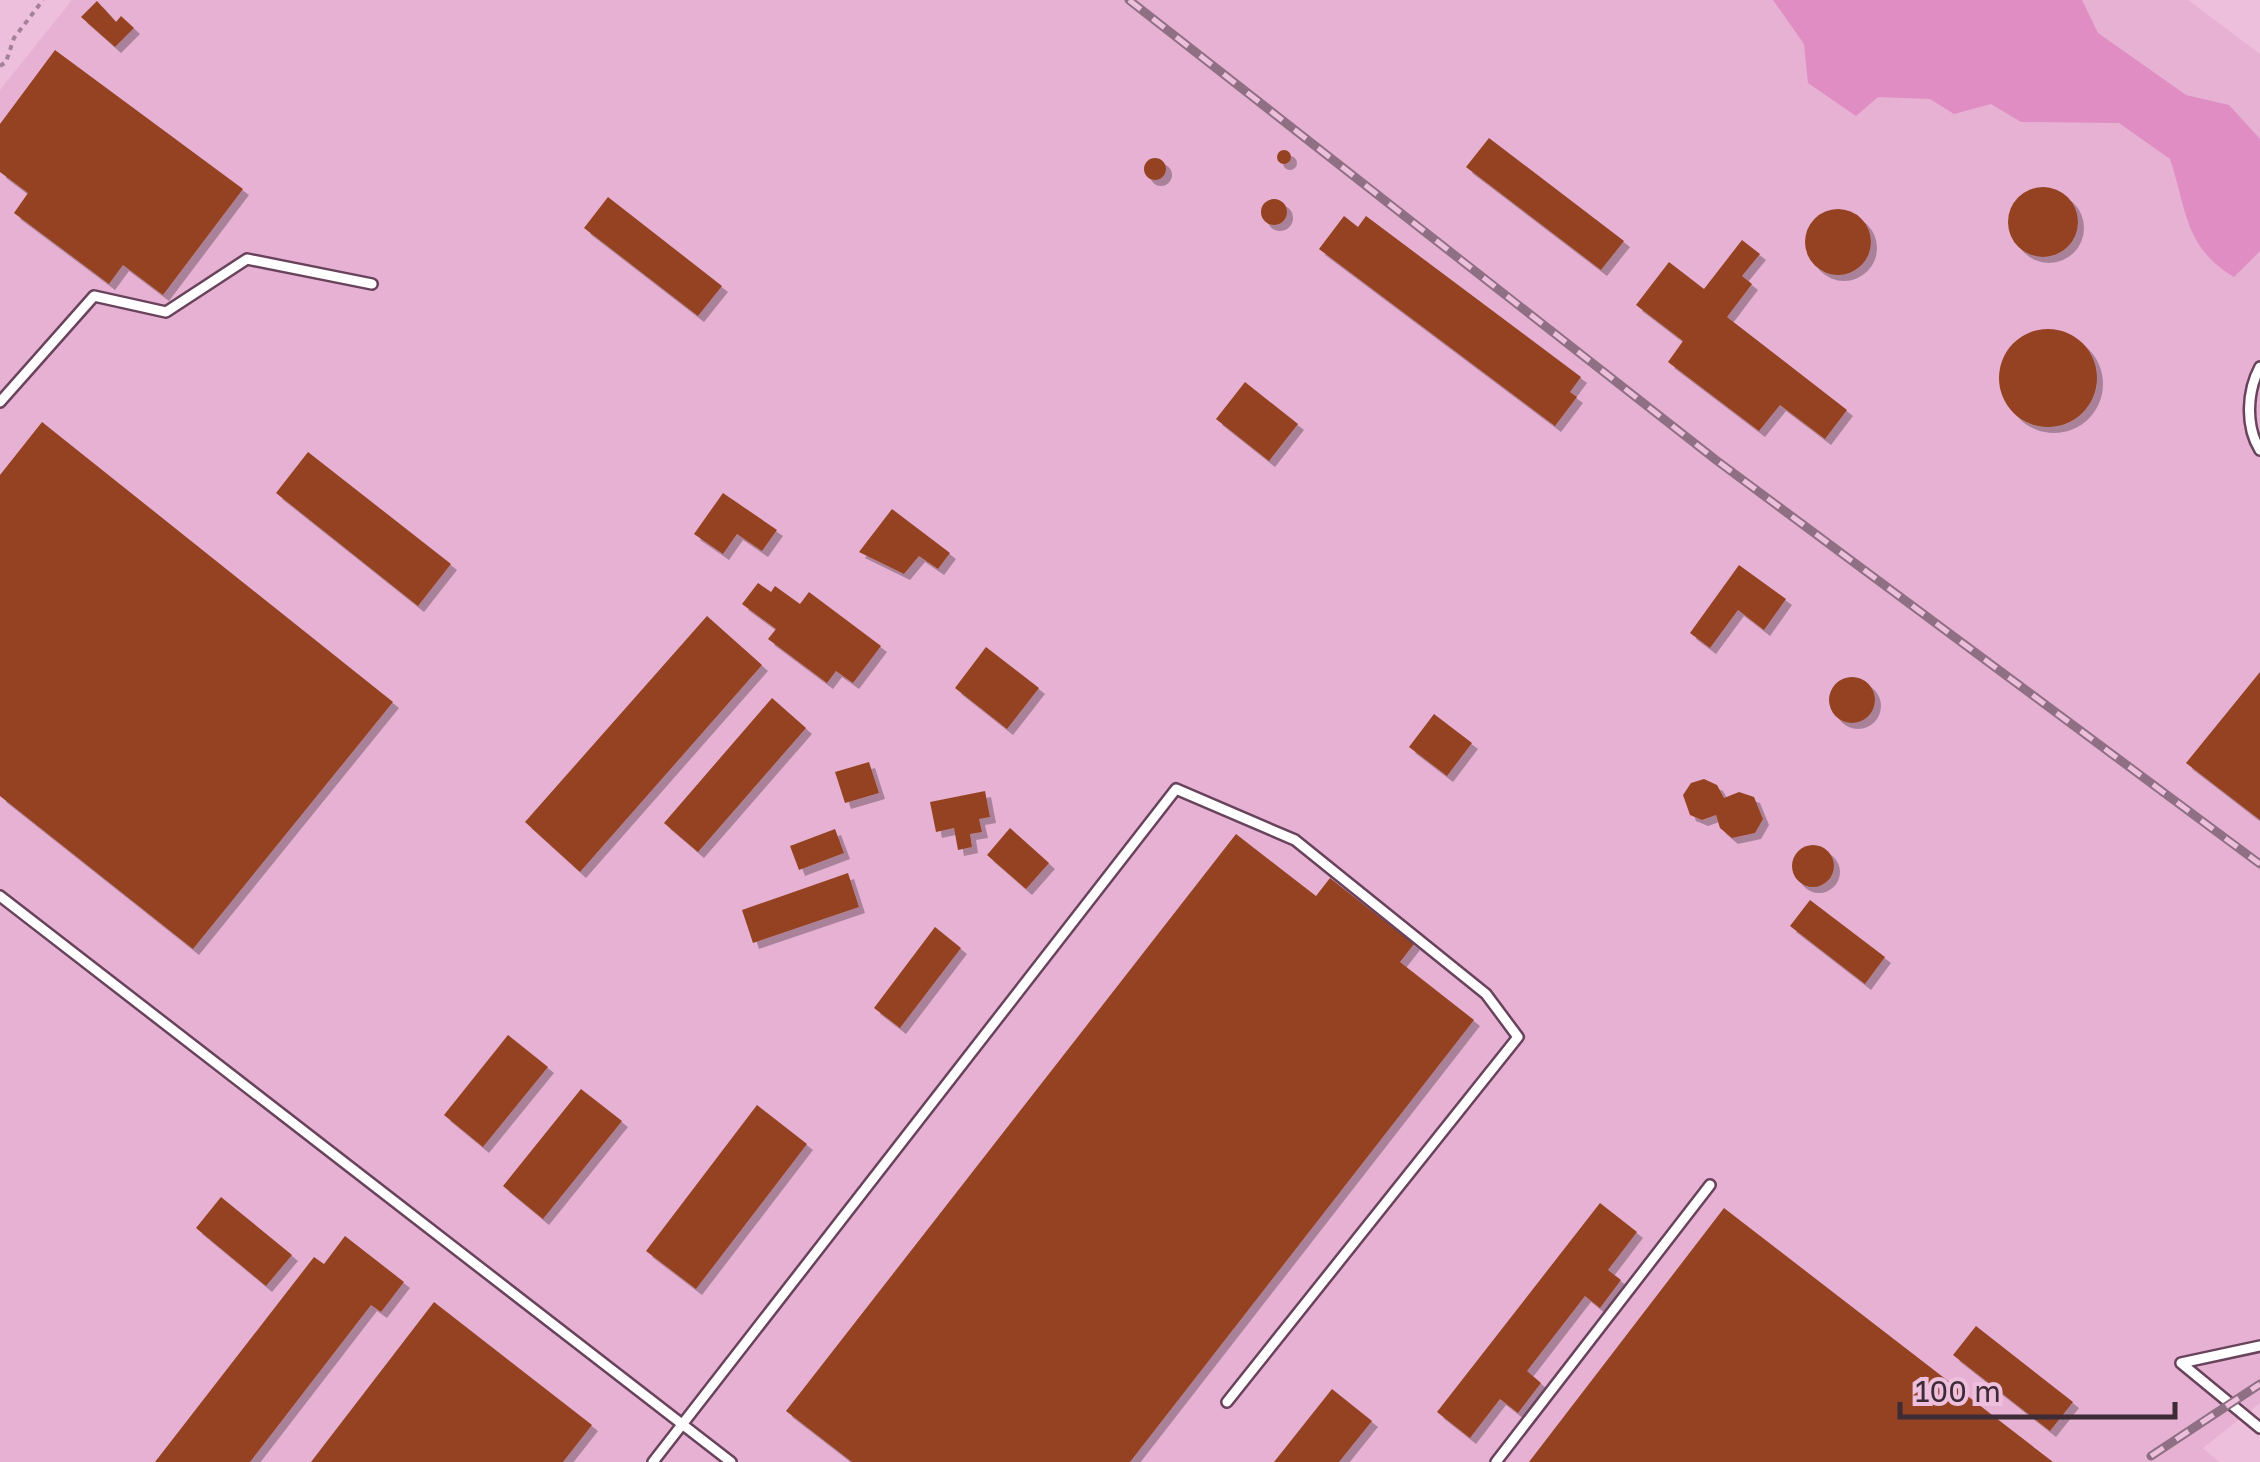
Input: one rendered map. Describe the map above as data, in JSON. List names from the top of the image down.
{
  "scale_bar": "100 m"
}
